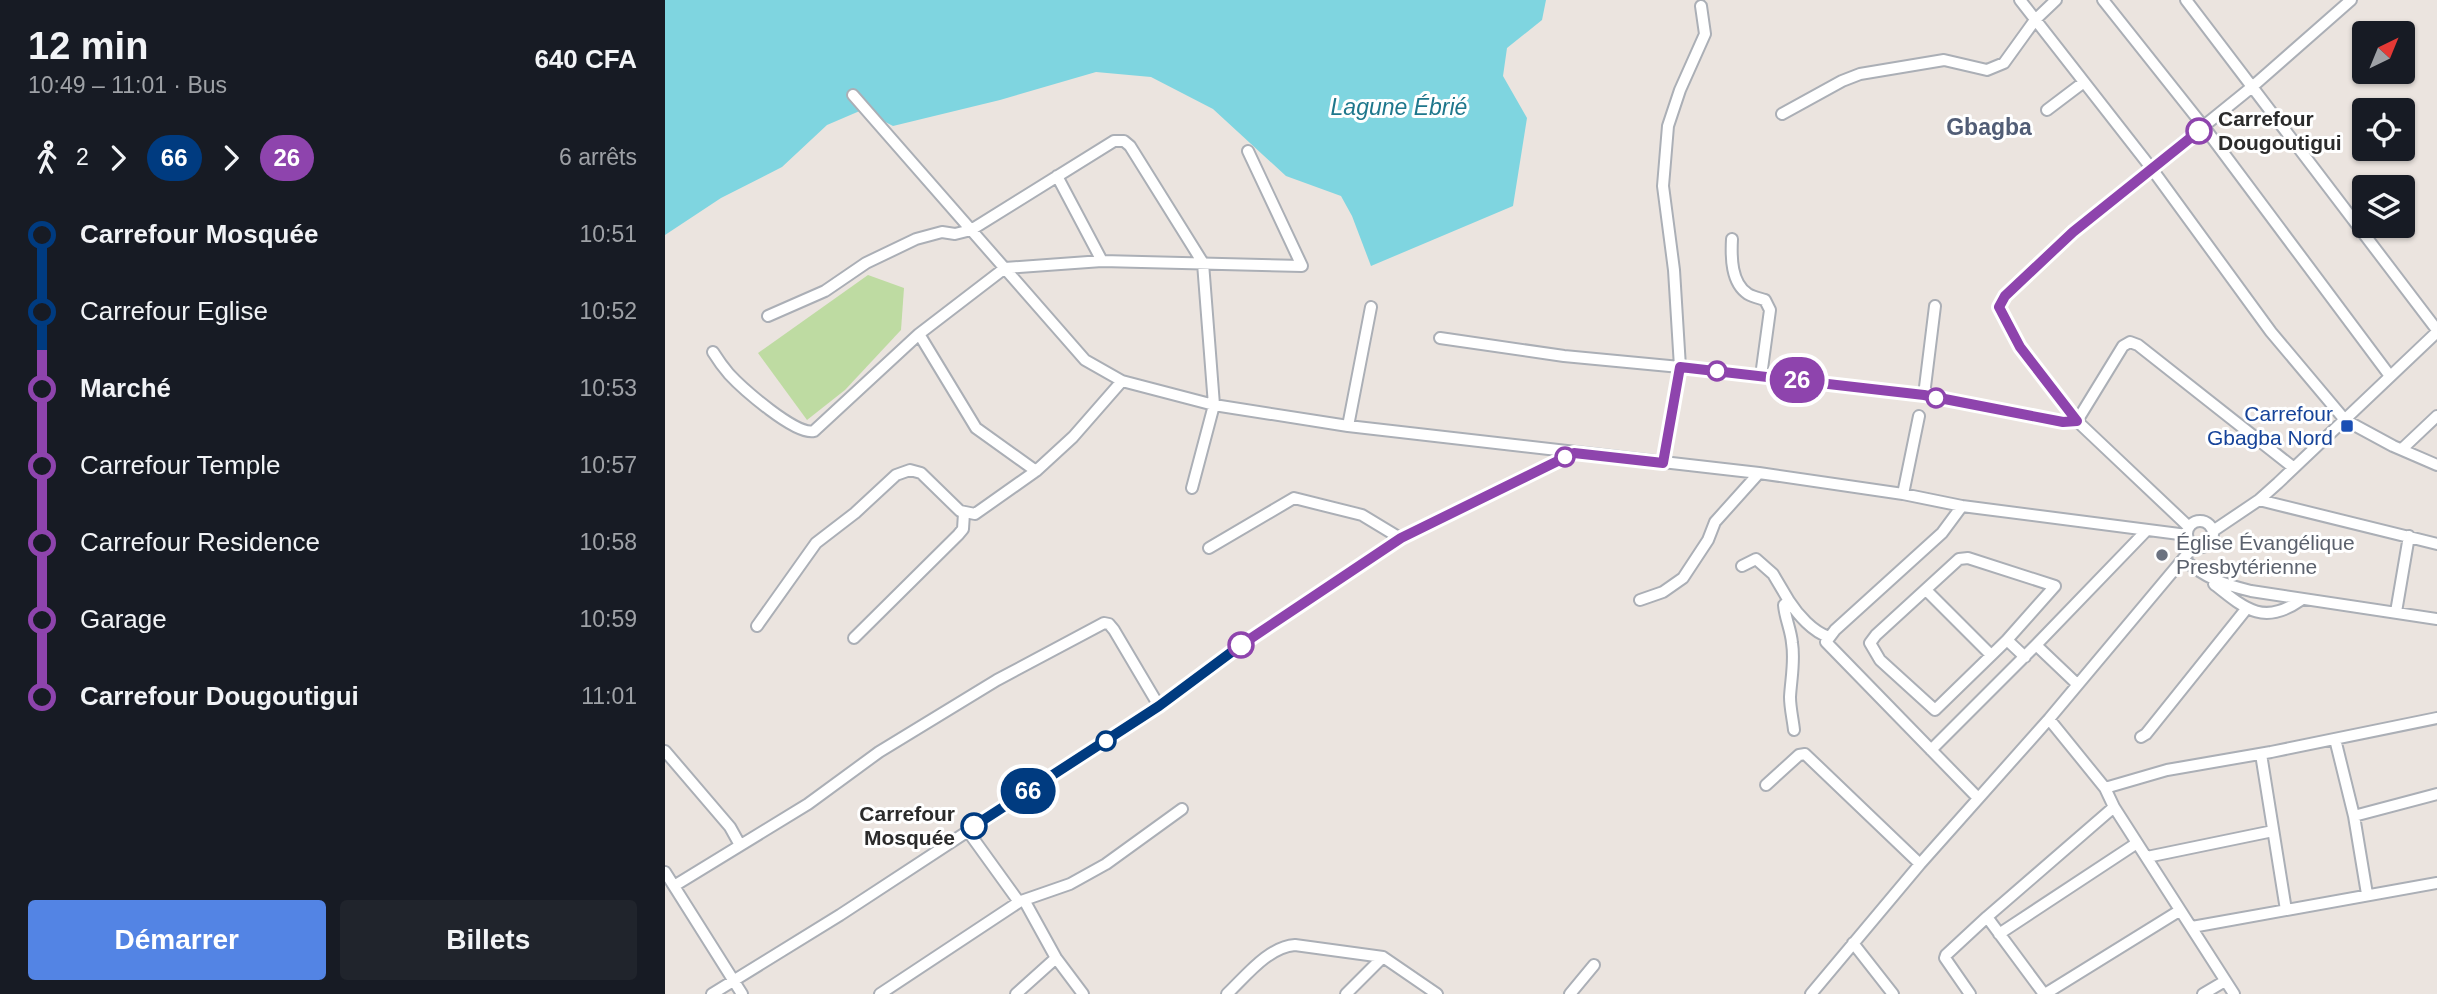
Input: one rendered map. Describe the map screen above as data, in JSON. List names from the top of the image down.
{
  "districts": ["Gbagba"],
  "water": ["Lagune Ébrié"],
  "places": {
    "other": ["Carrefour Dougoutigui", "Église Évangélique Presbytérienne", "Carrefour Mosquée"],
    "transit": ["Carrefour Gbagba Nord"]
  },
  "lines": ["bus line 26", "bus line 66"],
  "north": "top right",
  "page": {
    "heading": ["12 min", "10:49 – 11:01 · Bus", "640 CFA"],
    "on_map": ["66", "26"],
    "legs": [
      "2",
      "66",
      "26",
      "6 arrêts"
    ],
    "list": [
      {
        "name": "Carrefour Mosquée",
        "value": "10:51"
      },
      {
        "name": "Carrefour Eglise",
        "value": "10:52"
      },
      {
        "name": "Marché",
        "value": "10:53"
      },
      {
        "name": "Carrefour Temple",
        "value": "10:57"
      },
      {
        "name": "Carrefour Residence",
        "value": "10:58"
      },
      {
        "name": "Garage",
        "value": "10:59"
      },
      {
        "name": "Carrefour Dougoutigui",
        "value": "11:01"
      }
    ],
    "buttons": ["Démarrer", "Billets"]
  }
}
